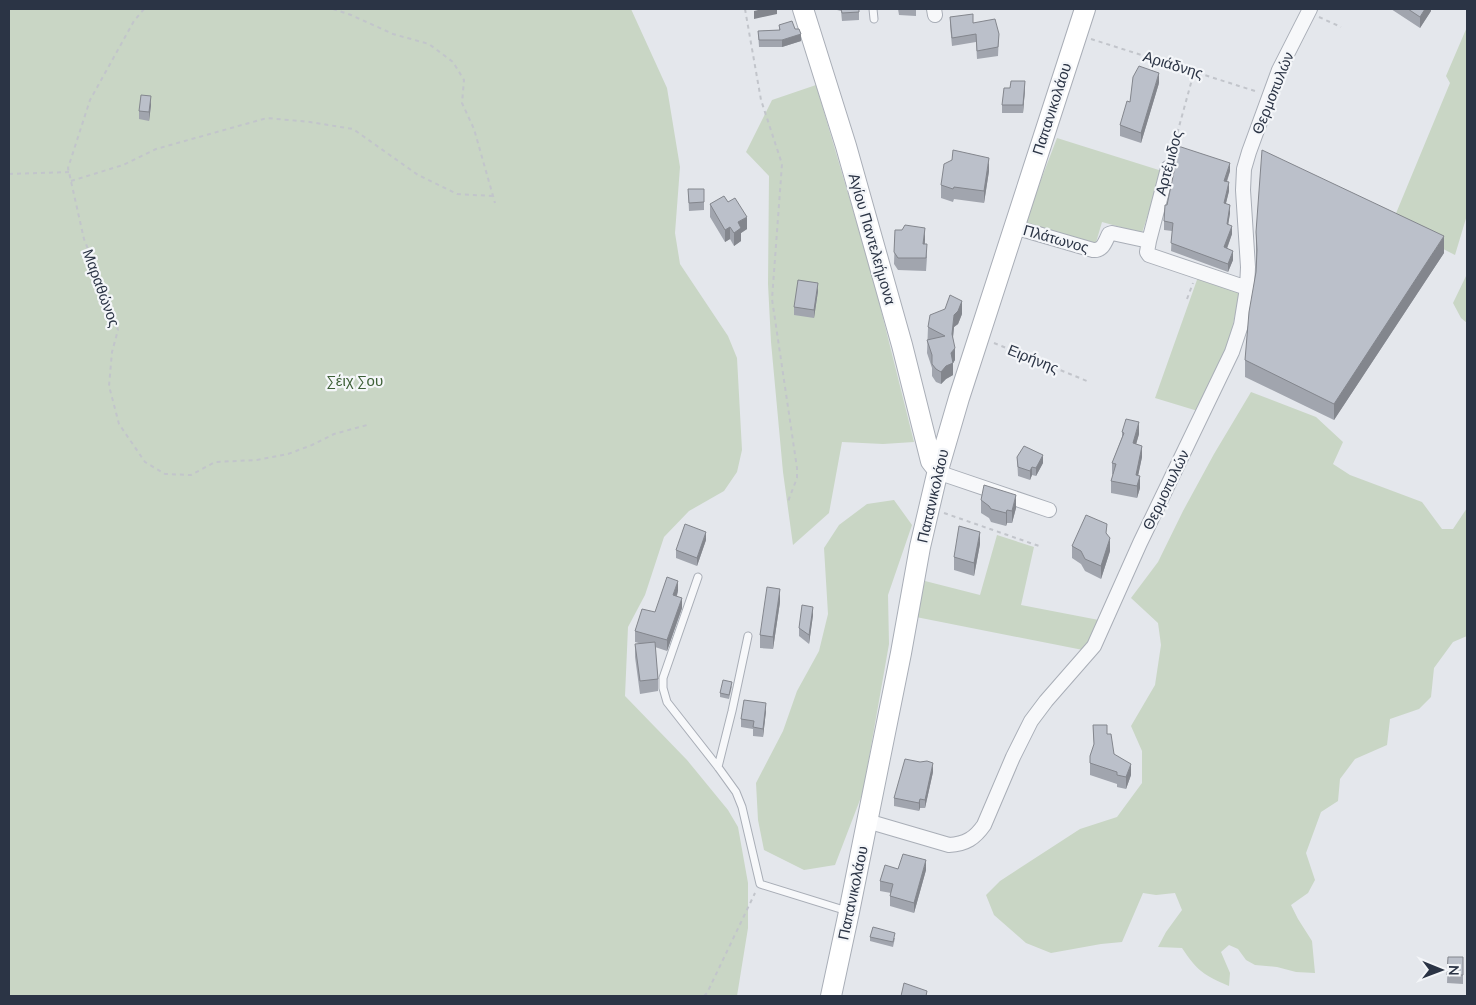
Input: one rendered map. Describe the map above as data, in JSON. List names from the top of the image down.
{
  "streets": {
    "main road": ["Παπανικολάου", "Αγίου Παντελεήμονα"],
    "street": ["Θερμοπυλών", "Αρτέμιδος", "Πλάτωνος"],
    "path": ["Αριάδνης", "Μαραθώνος", "Ειρήνης"]
  },
  "crossings": [
    ["Αριάδνης", "Θερμοπυλών"],
    ["Αριάδνης", "Παπανικολάου"],
    ["Αριάδνης", "Αρτέμιδος"],
    ["Θερμοπυλών", "Παπανικολάου"],
    ["Παπανικολάου", "Αγίου Παντελεήμονα"],
    ["Παπανικολάου", "Πλάτωνος"],
    ["Παπανικολάου", "Ειρήνης"],
    ["Αρτέμιδος", "Πλάτωνος"]
  ],
  "parks": ["Σέιχ Σου"],
  "north": "right"
}
